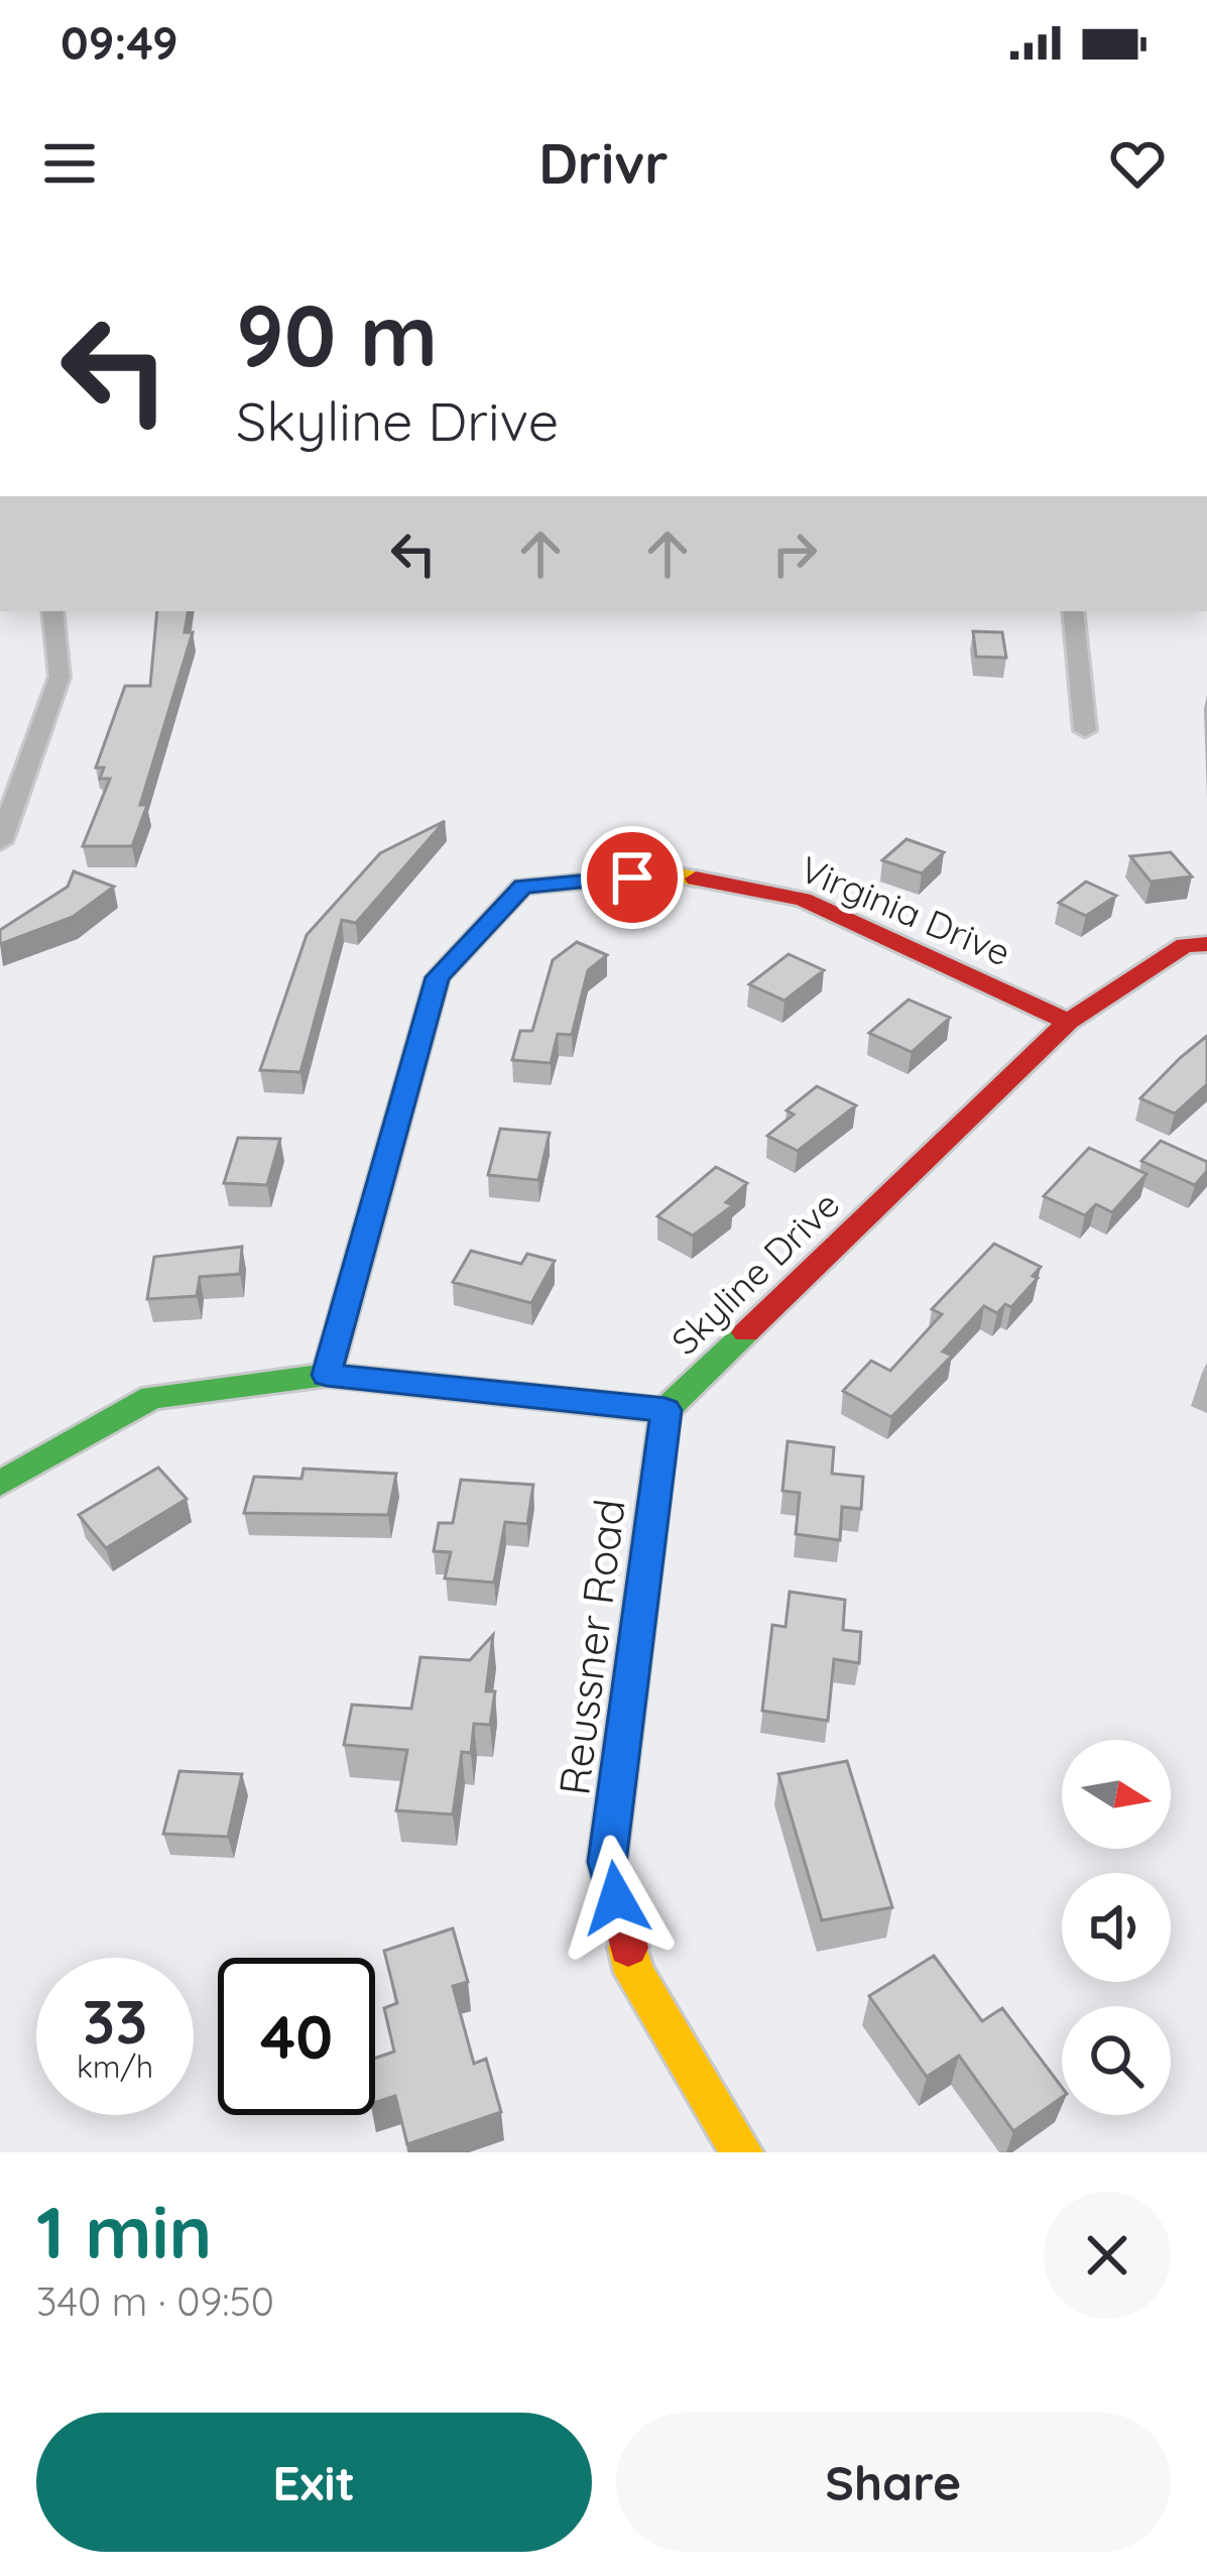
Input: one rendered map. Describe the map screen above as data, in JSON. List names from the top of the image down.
{
  "streets": {
    "street": ["Virginia Drive", "Skyline Drive", "Reussner Road"]
  },
  "crossings": [
    ["Virginia Drive", "Skyline Drive"],
    ["Skyline Drive", "Reussner Road"]
  ],
  "north": "right",
  "page": {
    "status": "09:49",
    "header": "Drivr",
    "turn": ["90 m", "Skyline Drive"],
    "speed": "33 km/h",
    "limit": "40",
    "heading": ["1 min", "340 m · 09:50"],
    "buttons": ["Exit", "Share"]
  }
}
